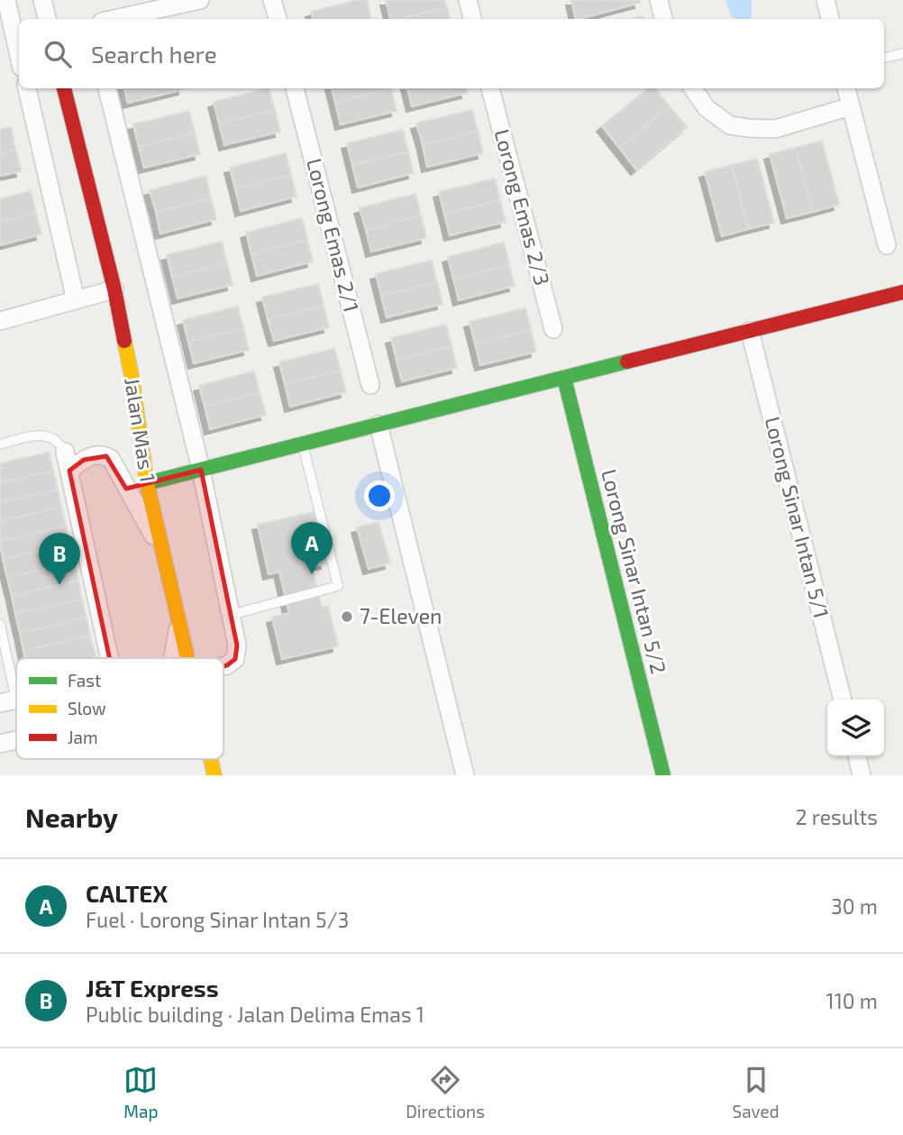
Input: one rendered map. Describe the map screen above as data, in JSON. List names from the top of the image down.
{
  "streets": {
    "street": [
      "Lorong Emas 2/3",
      "Lorong Emas 2/1",
      "Jalan Mas 1",
      "Lorong Sinar Intan 5/1",
      "Lorong Sinar Intan 5/2"
    ]
  },
  "places": ["7-Eleven"],
  "legend": ["Fast", "Slow", "Jam"],
  "page": {
    "search": "Search here",
    "pins": ["A", "B"],
    "heading": ["Nearby", "2 results"],
    "list": [
      {
        "mark": "A",
        "name": "CALTEX",
        "note": "Fuel · Lorong Sinar Intan 5/3",
        "value": "30 m"
      },
      {
        "mark": "B",
        "name": "J&T Express",
        "note": "Public building · Jalan Delima Emas 1",
        "value": "110 m"
      }
    ],
    "nav": ["Map", "Directions", "Saved"]
  }
}
